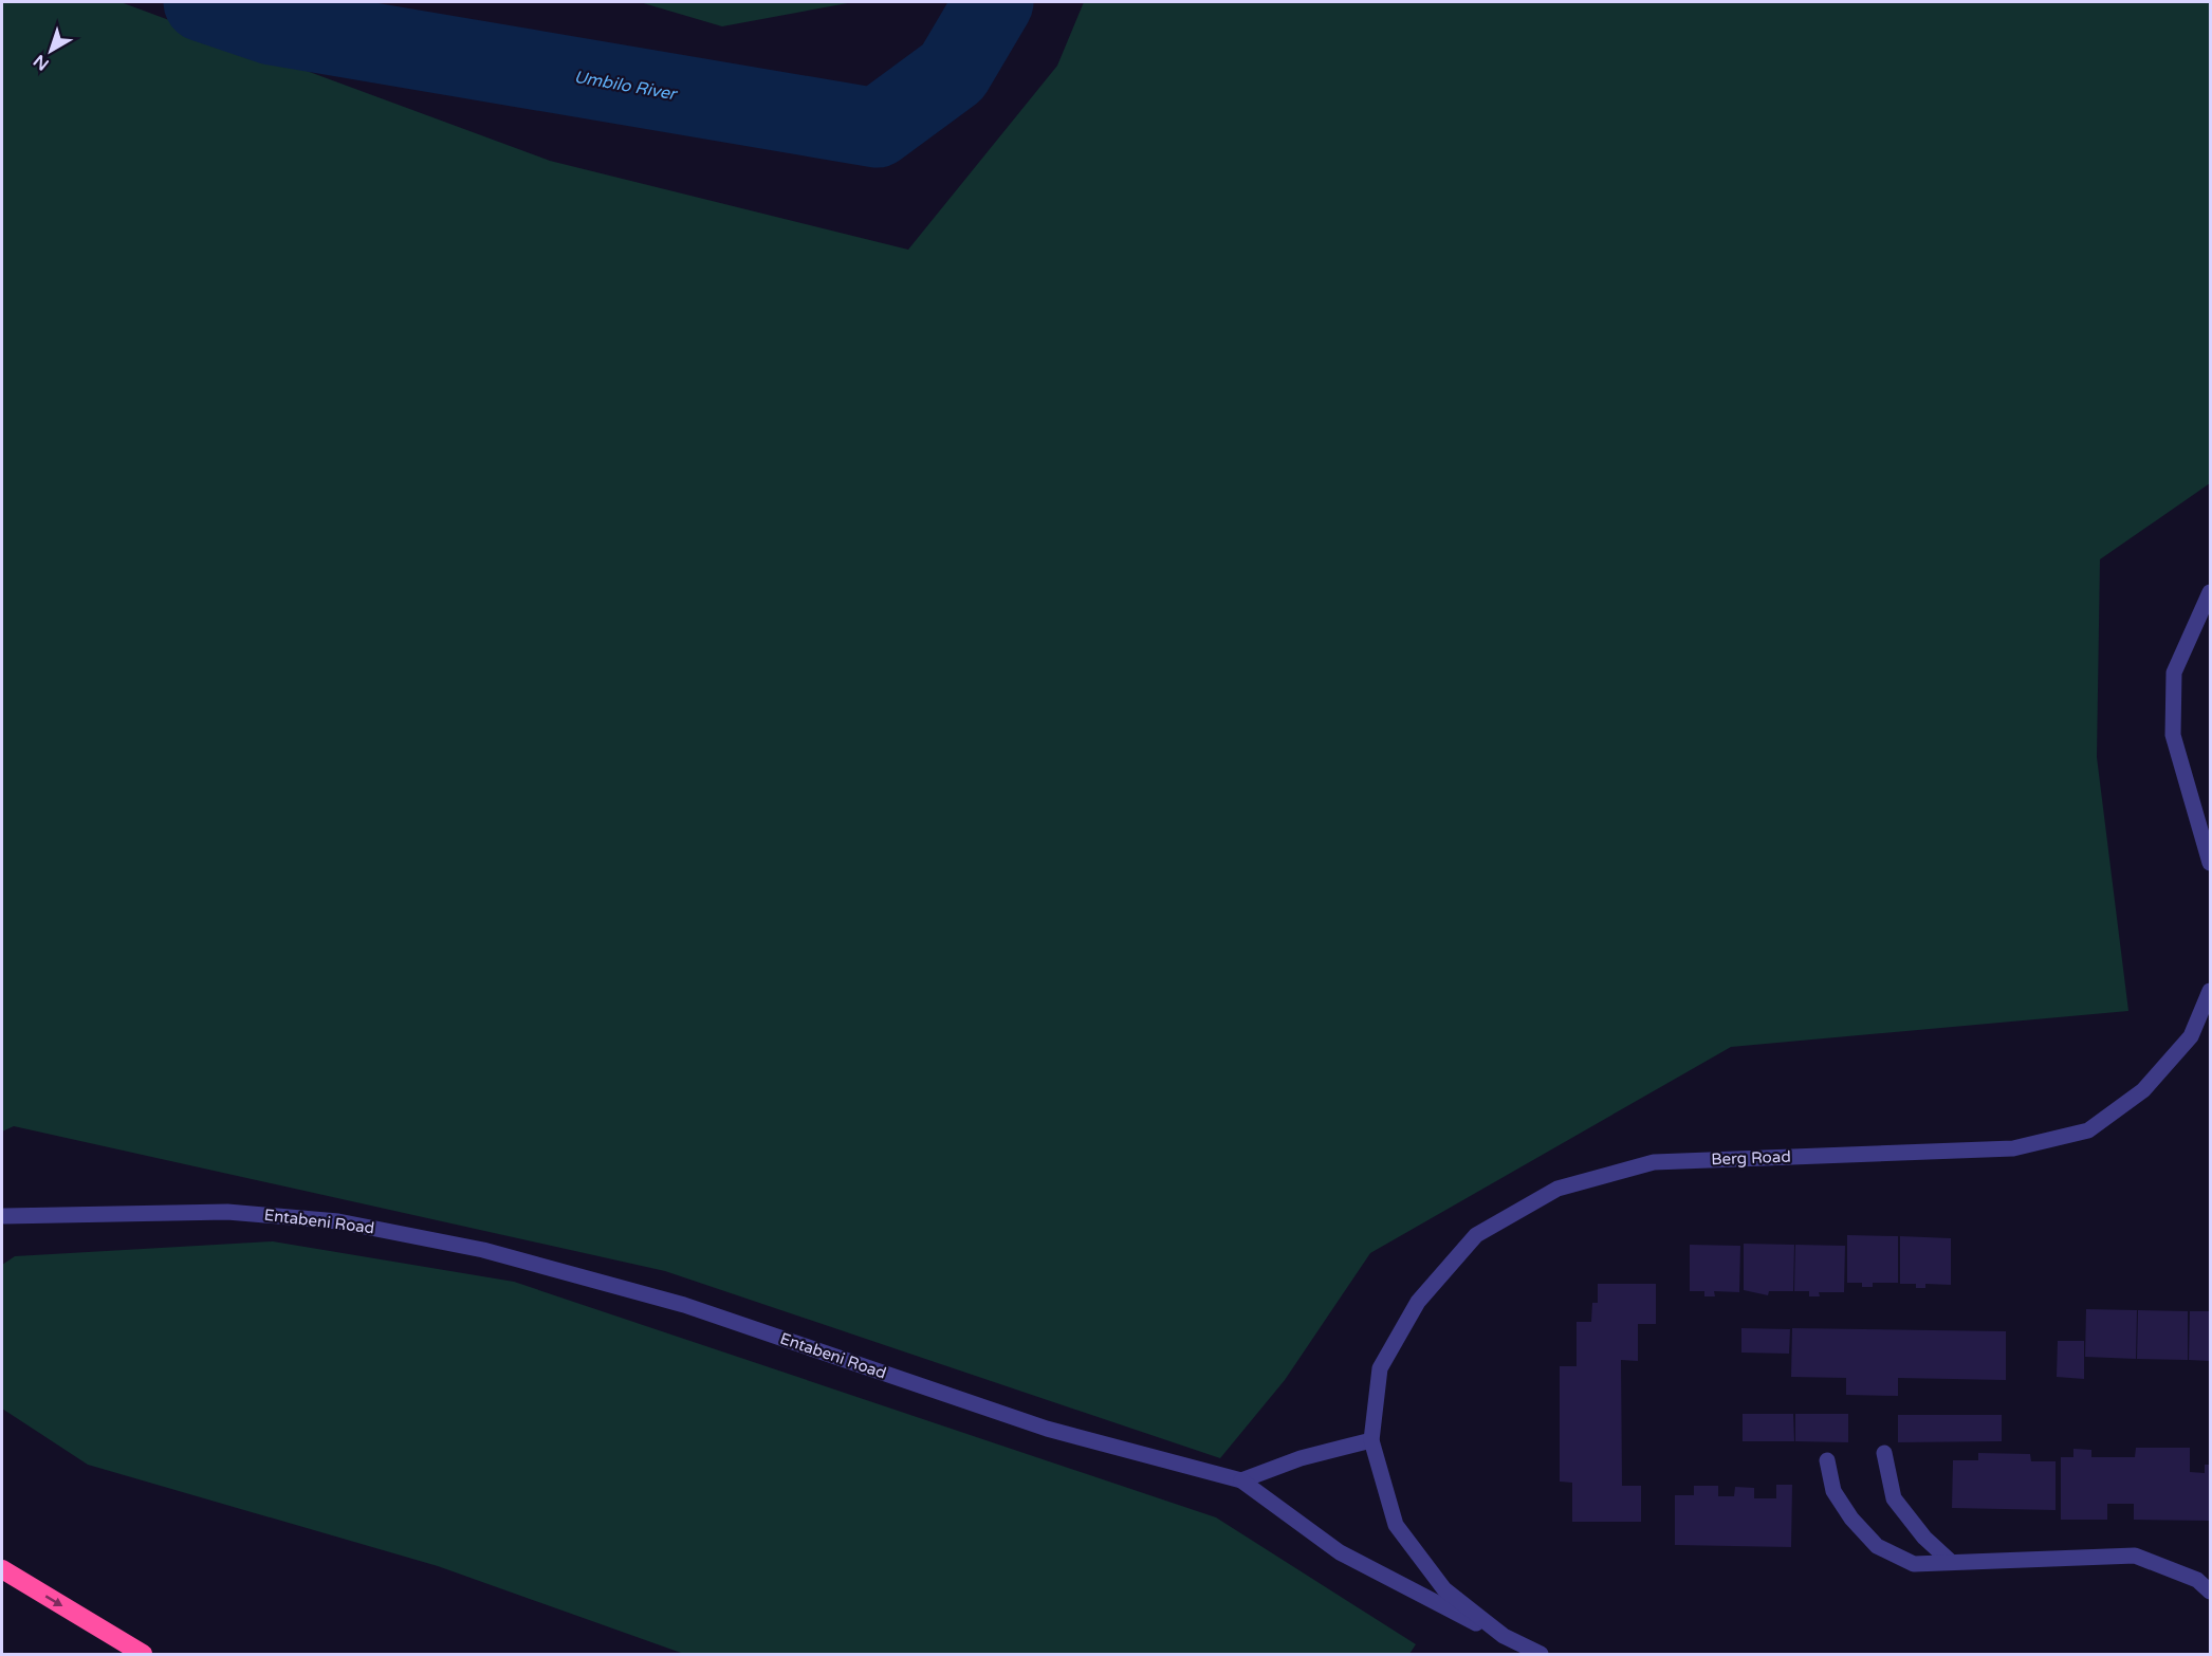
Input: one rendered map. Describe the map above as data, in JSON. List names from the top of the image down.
{
  "streets": {
    "street": ["Berg Road", "Entabeni Road"]
  },
  "water": ["Umbilo River"],
  "north": "bottom left"
}
